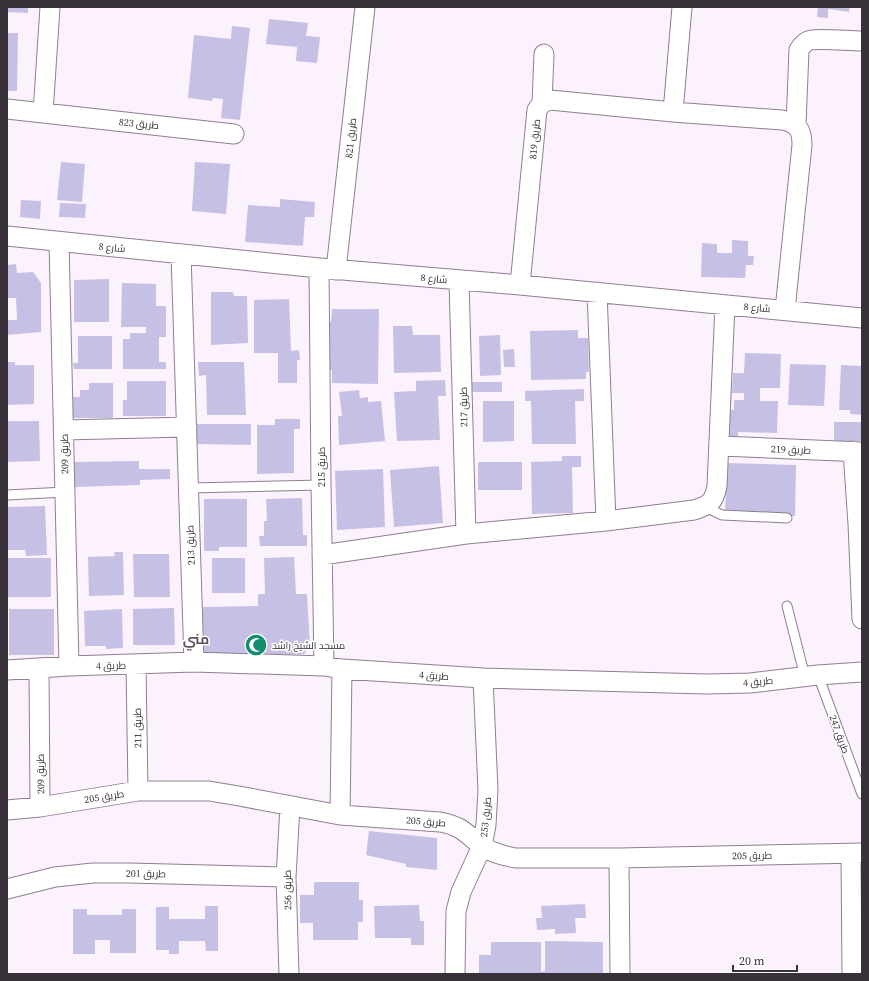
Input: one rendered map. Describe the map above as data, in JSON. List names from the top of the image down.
{
  "streets": {
    "street": [
      "طريق 823",
      "طريق 821",
      "طريق 819",
      "شارع 8",
      "طريق 217",
      "طريق 219",
      "طريق 209",
      "طريق 215",
      "طريق 213",
      "طريق 4",
      "طريق 211",
      "طريق 205",
      "طريق 253",
      "طريق 201",
      "طريق 256"
    ],
    "lane": ["طريق 247"]
  },
  "crossings": [
    ["طريق 821", "شارع 8"],
    ["طريق 821", "طريق 215"],
    ["طريق 819", "شارع 8"],
    ["شارع 8", "طريق 217"],
    ["شارع 8", "طريق 209"],
    ["شارع 8", "طريق 215"],
    ["شارع 8", "طريق 213"],
    ["طريق 209", "طريق 4"],
    ["طريق 209", "طريق 205"],
    ["طريق 215", "طريق 4"],
    ["طريق 215", "طريق 205"],
    ["طريق 213", "طريق 4"],
    ["طريق 4", "طريق 211"],
    ["طريق 4", "طريق 247"],
    ["طريق 4", "طريق 253"],
    ["طريق 211", "طريق 205"],
    ["طريق 205", "طريق 253"],
    ["طريق 205", "طريق 256"],
    ["طريق 201", "طريق 256"]
  ],
  "districts": ["مني"],
  "places": {
    "mosque": ["مسجد الشيخ راشد"]
  },
  "scale_bar": "20 m"
}
